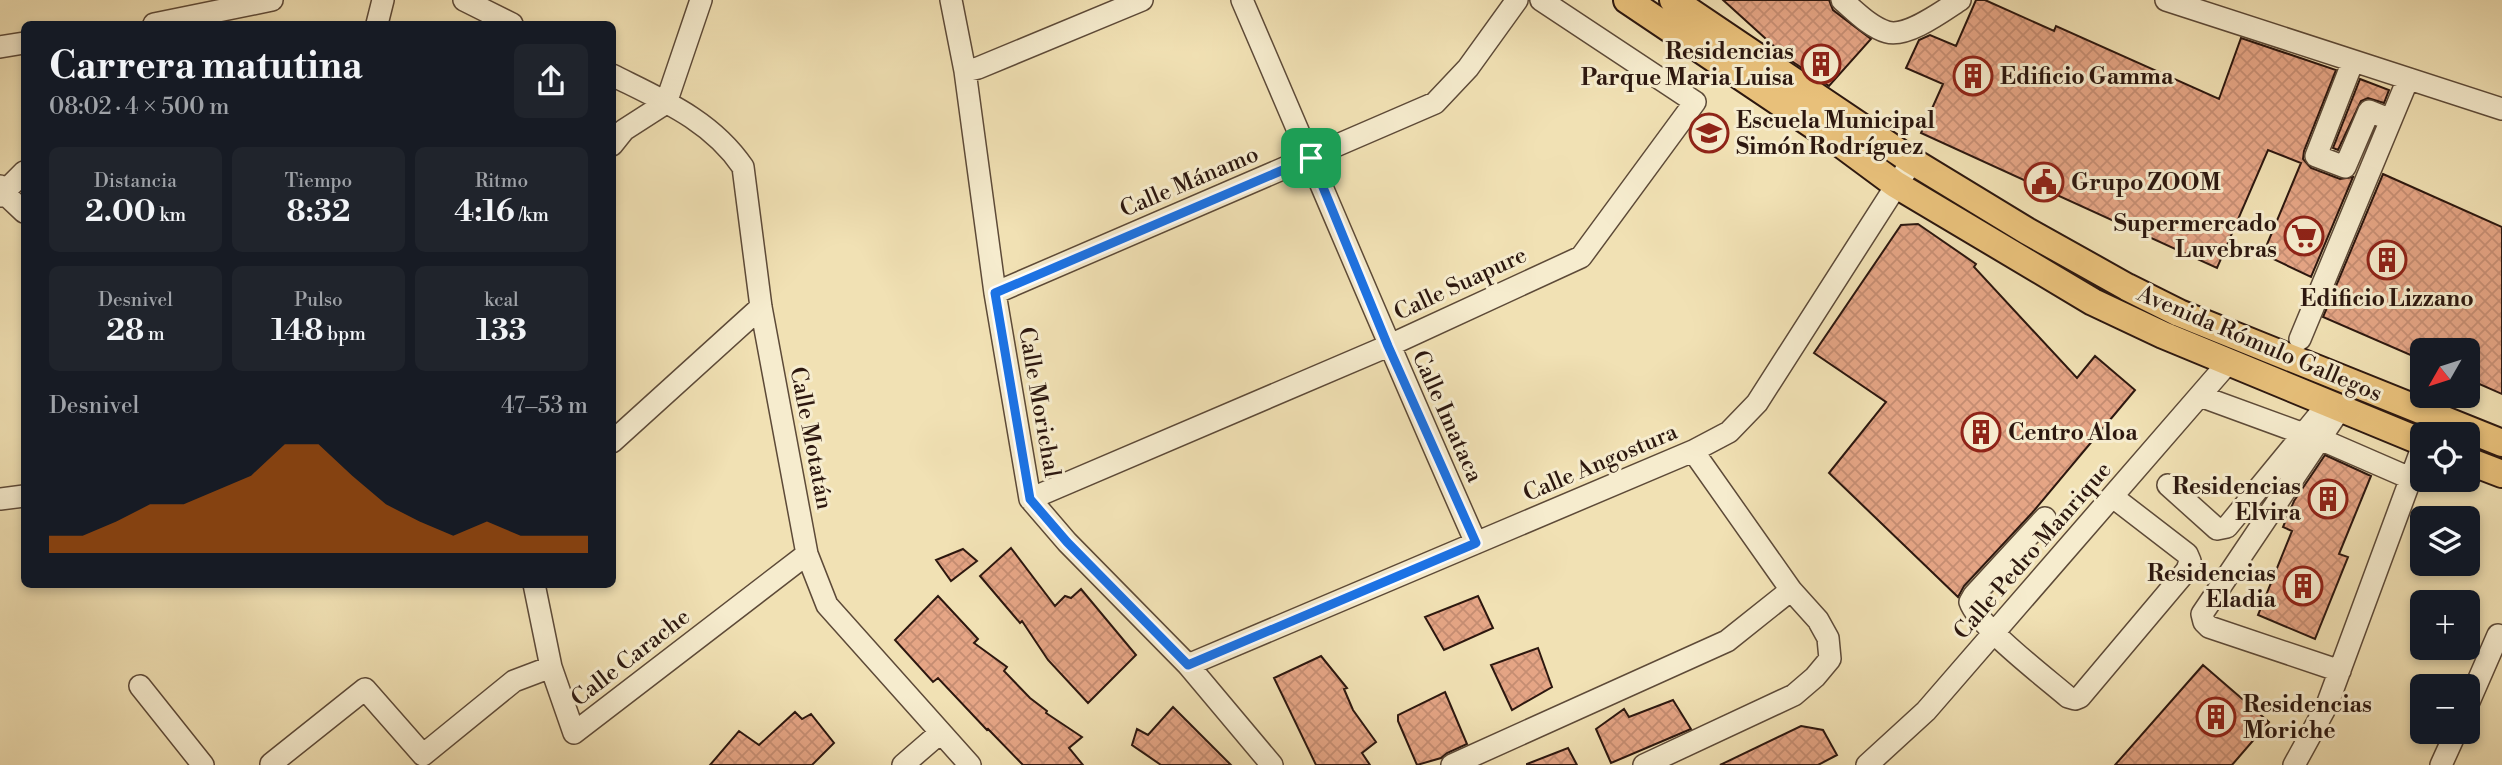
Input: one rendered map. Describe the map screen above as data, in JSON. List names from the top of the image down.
{
  "streets": {
    "main road": ["Avenida Rómulo Gallegos"],
    "street": [
      "Calle Mánamo",
      "Calle Suapure",
      "Calle Morichal",
      "Calle Imataca",
      "Calle Motatán",
      "Calle Angostura",
      "Calle Pedro Manrique",
      "Calle Carache"
    ]
  },
  "crossings": [
    ["Calle Mánamo", "Calle Morichal"],
    ["Calle Mánamo", "Calle Imataca"],
    ["Calle Suapure", "Calle Morichal"],
    ["Calle Suapure", "Calle Imataca"],
    ["Avenida Rómulo Gallegos", "Calle Angostura"],
    ["Avenida Rómulo Gallegos", "Calle Pedro Manrique"],
    ["Calle Morichal", "Calle Angostura"],
    ["Calle Imataca", "Calle Angostura"],
    ["Calle Motatán", "Calle Carache"]
  ],
  "places": {
    "building": [
      "Residencias Parque Maria Luisa",
      "Edificio Gamma",
      "Edificio Lizzano",
      "Centro Aloa",
      "Residencias Elvira",
      "Residencias Eladia",
      "Residencias Moriche"
    ],
    "school or university": ["Escuela Municipal Simón Rodríguez"],
    "public building": ["Grupo ZOOM"],
    "supermarket": ["Supermercado Luvebras"]
  },
  "north": "bottom left",
  "page": {
    "heading": ["Carrera matutina", "08:02 · 4 × 500 m"],
    "stats": [
      ["Distancia", "2.00 km"],
      ["Tiempo", "8:32"],
      ["Ritmo", "4:16 /km"],
      ["Desnivel", "28 m"],
      ["Pulso", "148 bpm"],
      ["kcal", "133"]
    ],
    "map_buttons": ["+", "−"],
    "chart": ["Desnivel", "47–53 m"]
  }
}
